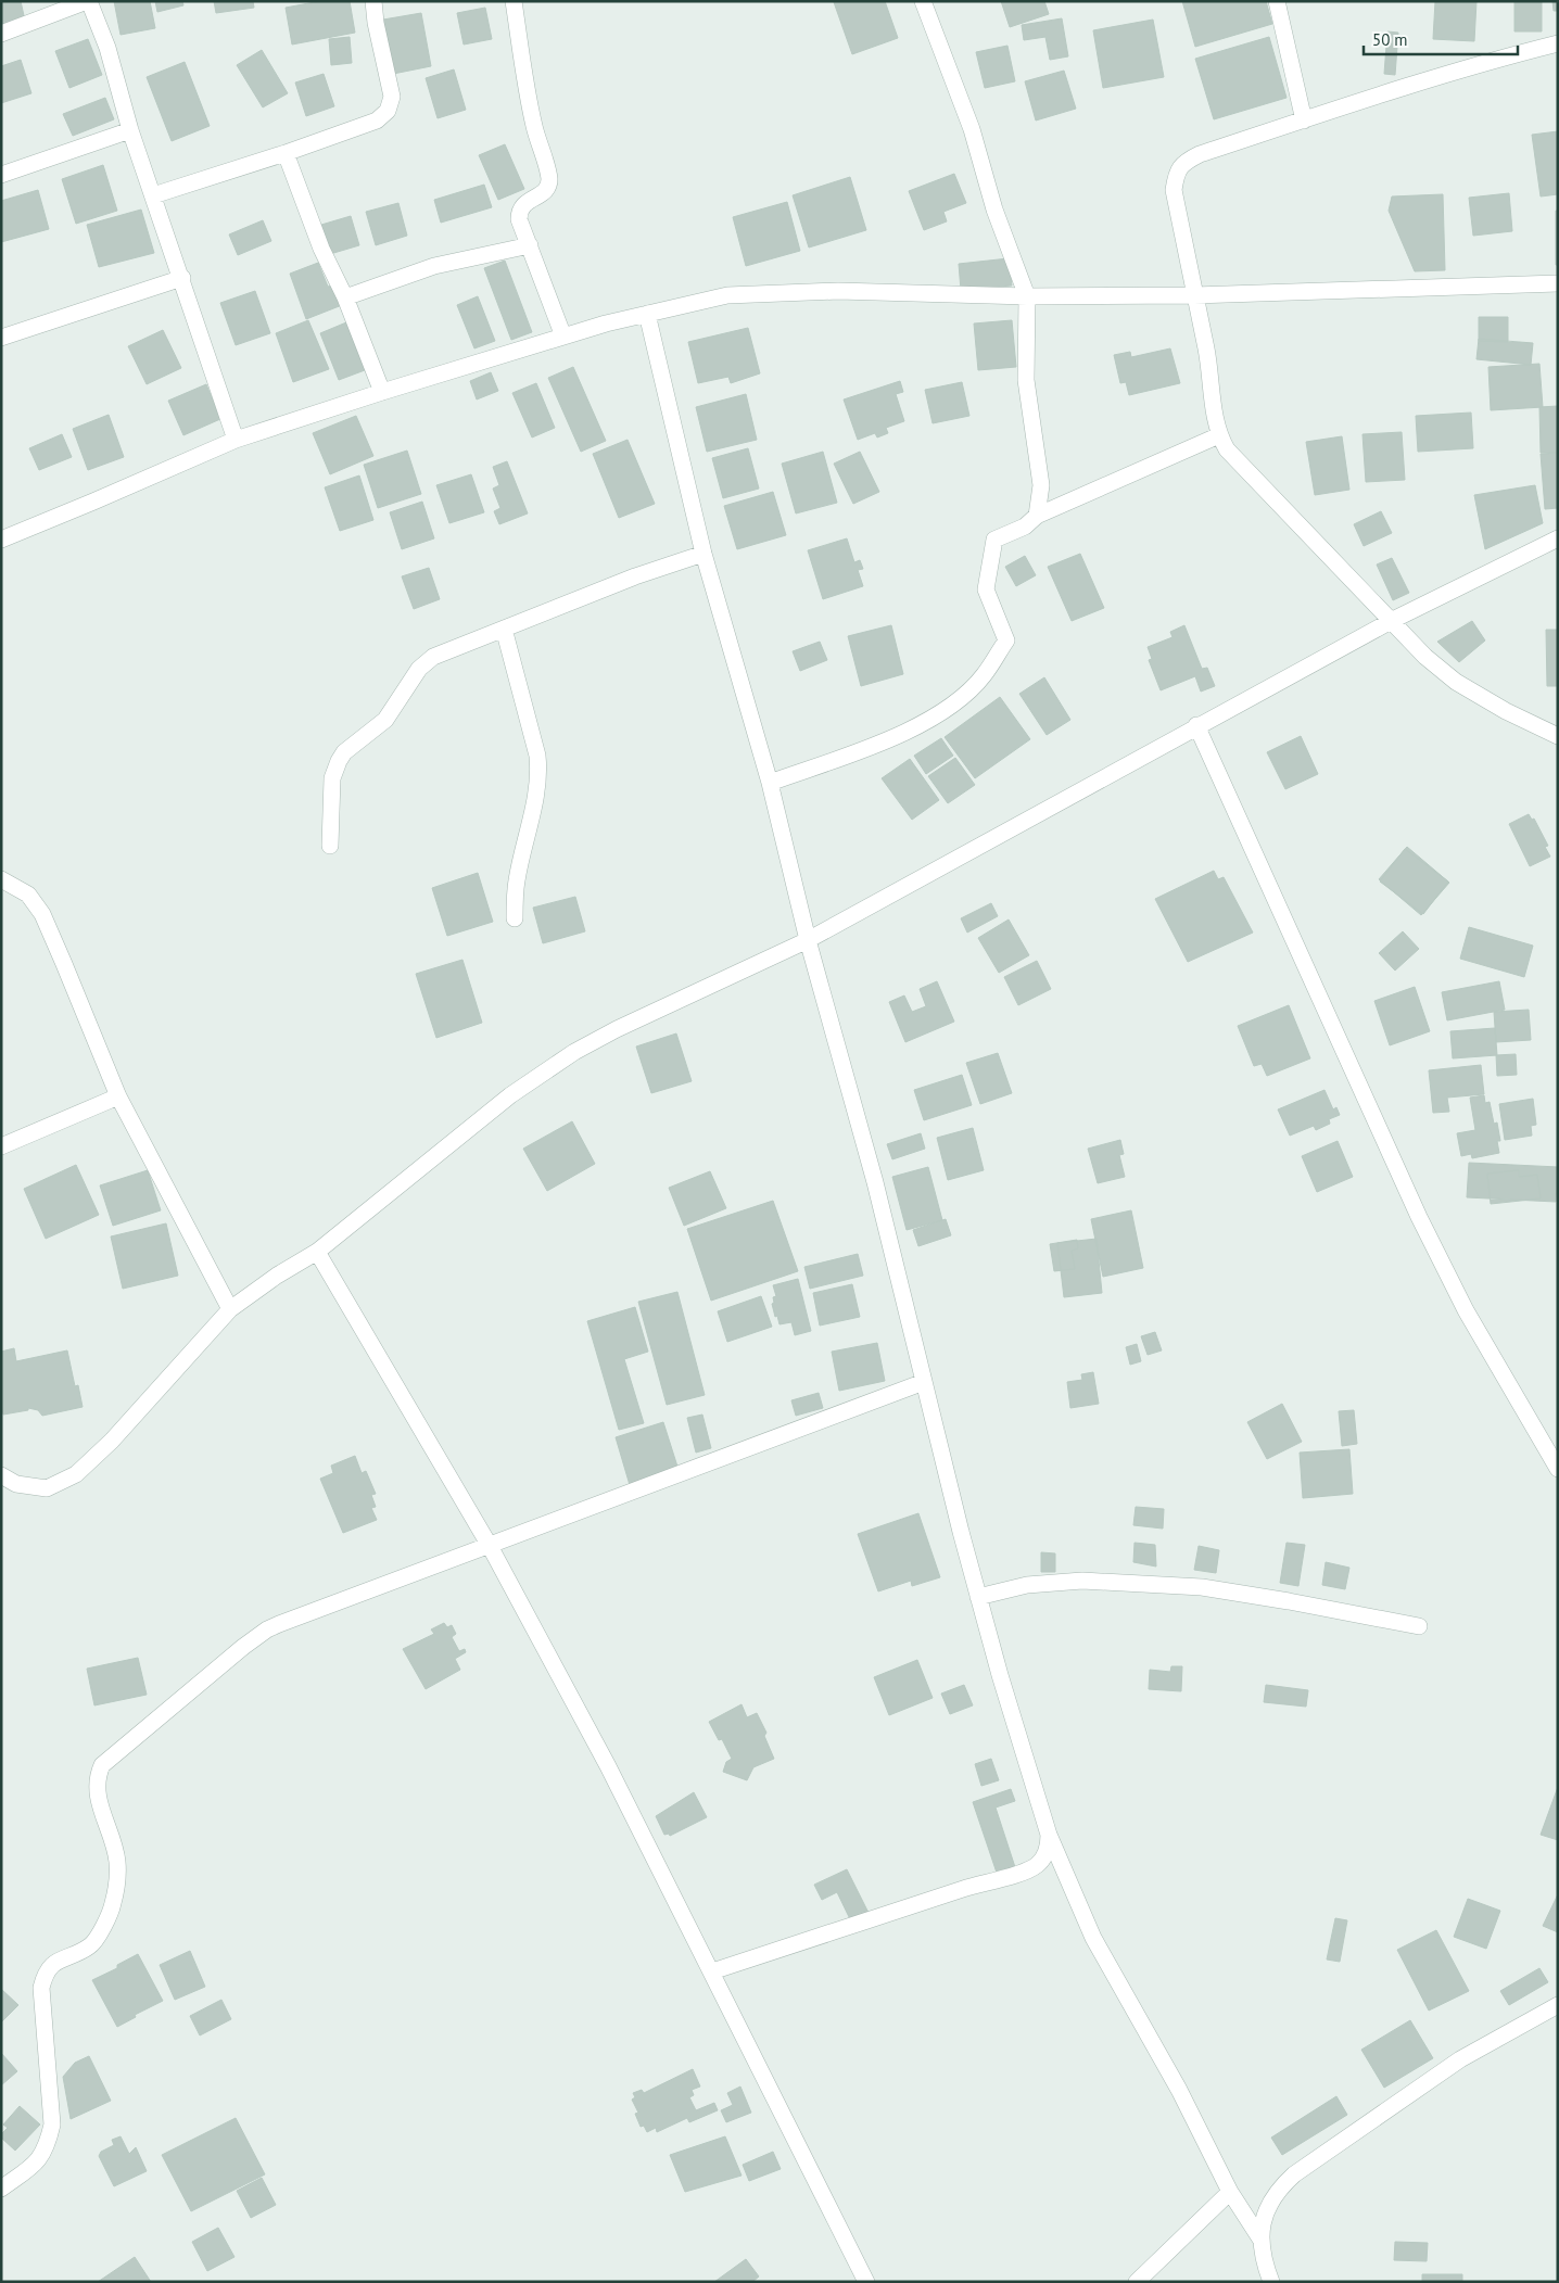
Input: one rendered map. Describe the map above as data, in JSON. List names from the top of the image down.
{
  "scale_bar": "50 m"
}
